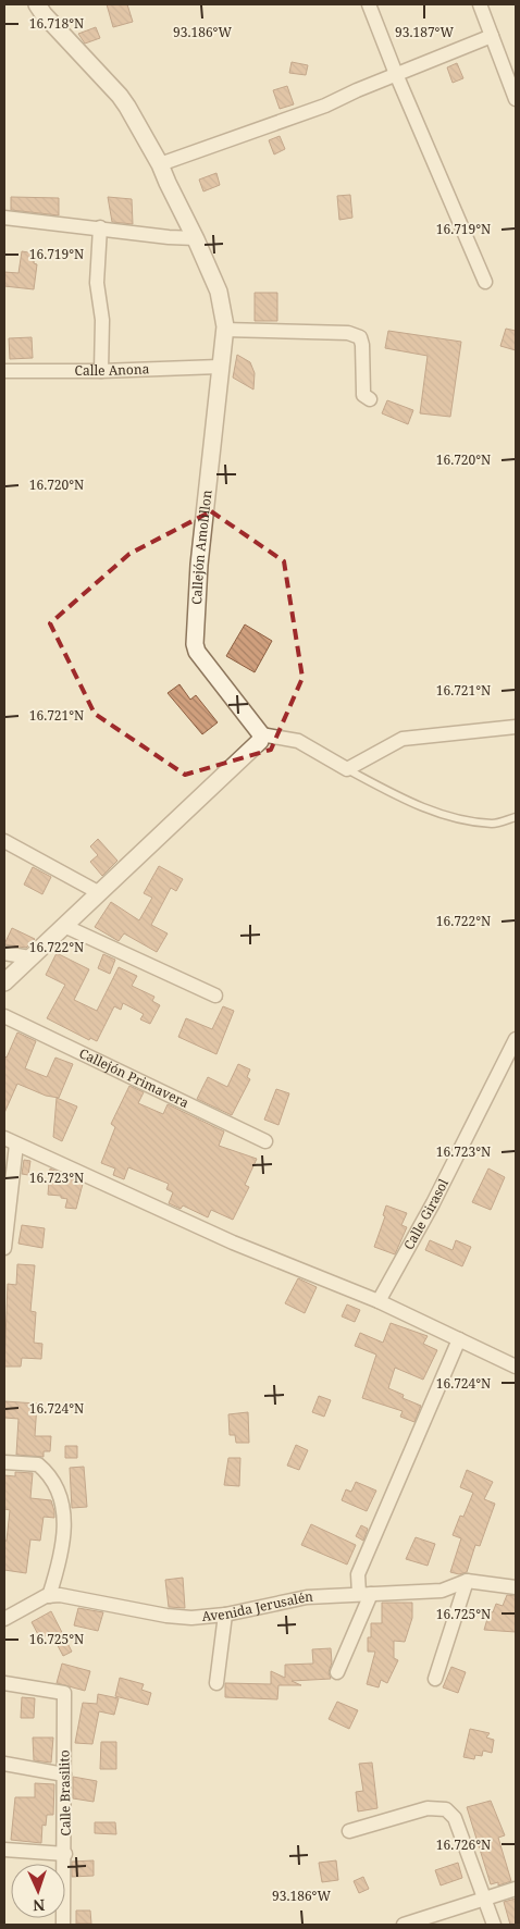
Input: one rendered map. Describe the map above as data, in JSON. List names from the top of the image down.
{
  "streets": {
    "street": [
      "Calle Anona",
      "Callejón Amolillon",
      "Callejón Primavera",
      "Calle Girasol",
      "Avenida Jerusalén",
      "Calle Brasilito"
    ]
  },
  "crossings": [
    ["Calle Anona", "Callejón Amolillon"]
  ],
  "north": "bottom",
  "coordinates": [
    "16.718°N",
    "93.186°W",
    "93.187°W",
    "16.719°N",
    "16.720°N",
    "16.721°N",
    "16.722°N",
    "16.723°N",
    "16.724°N",
    "16.725°N",
    "16.726°N"
  ]
}
